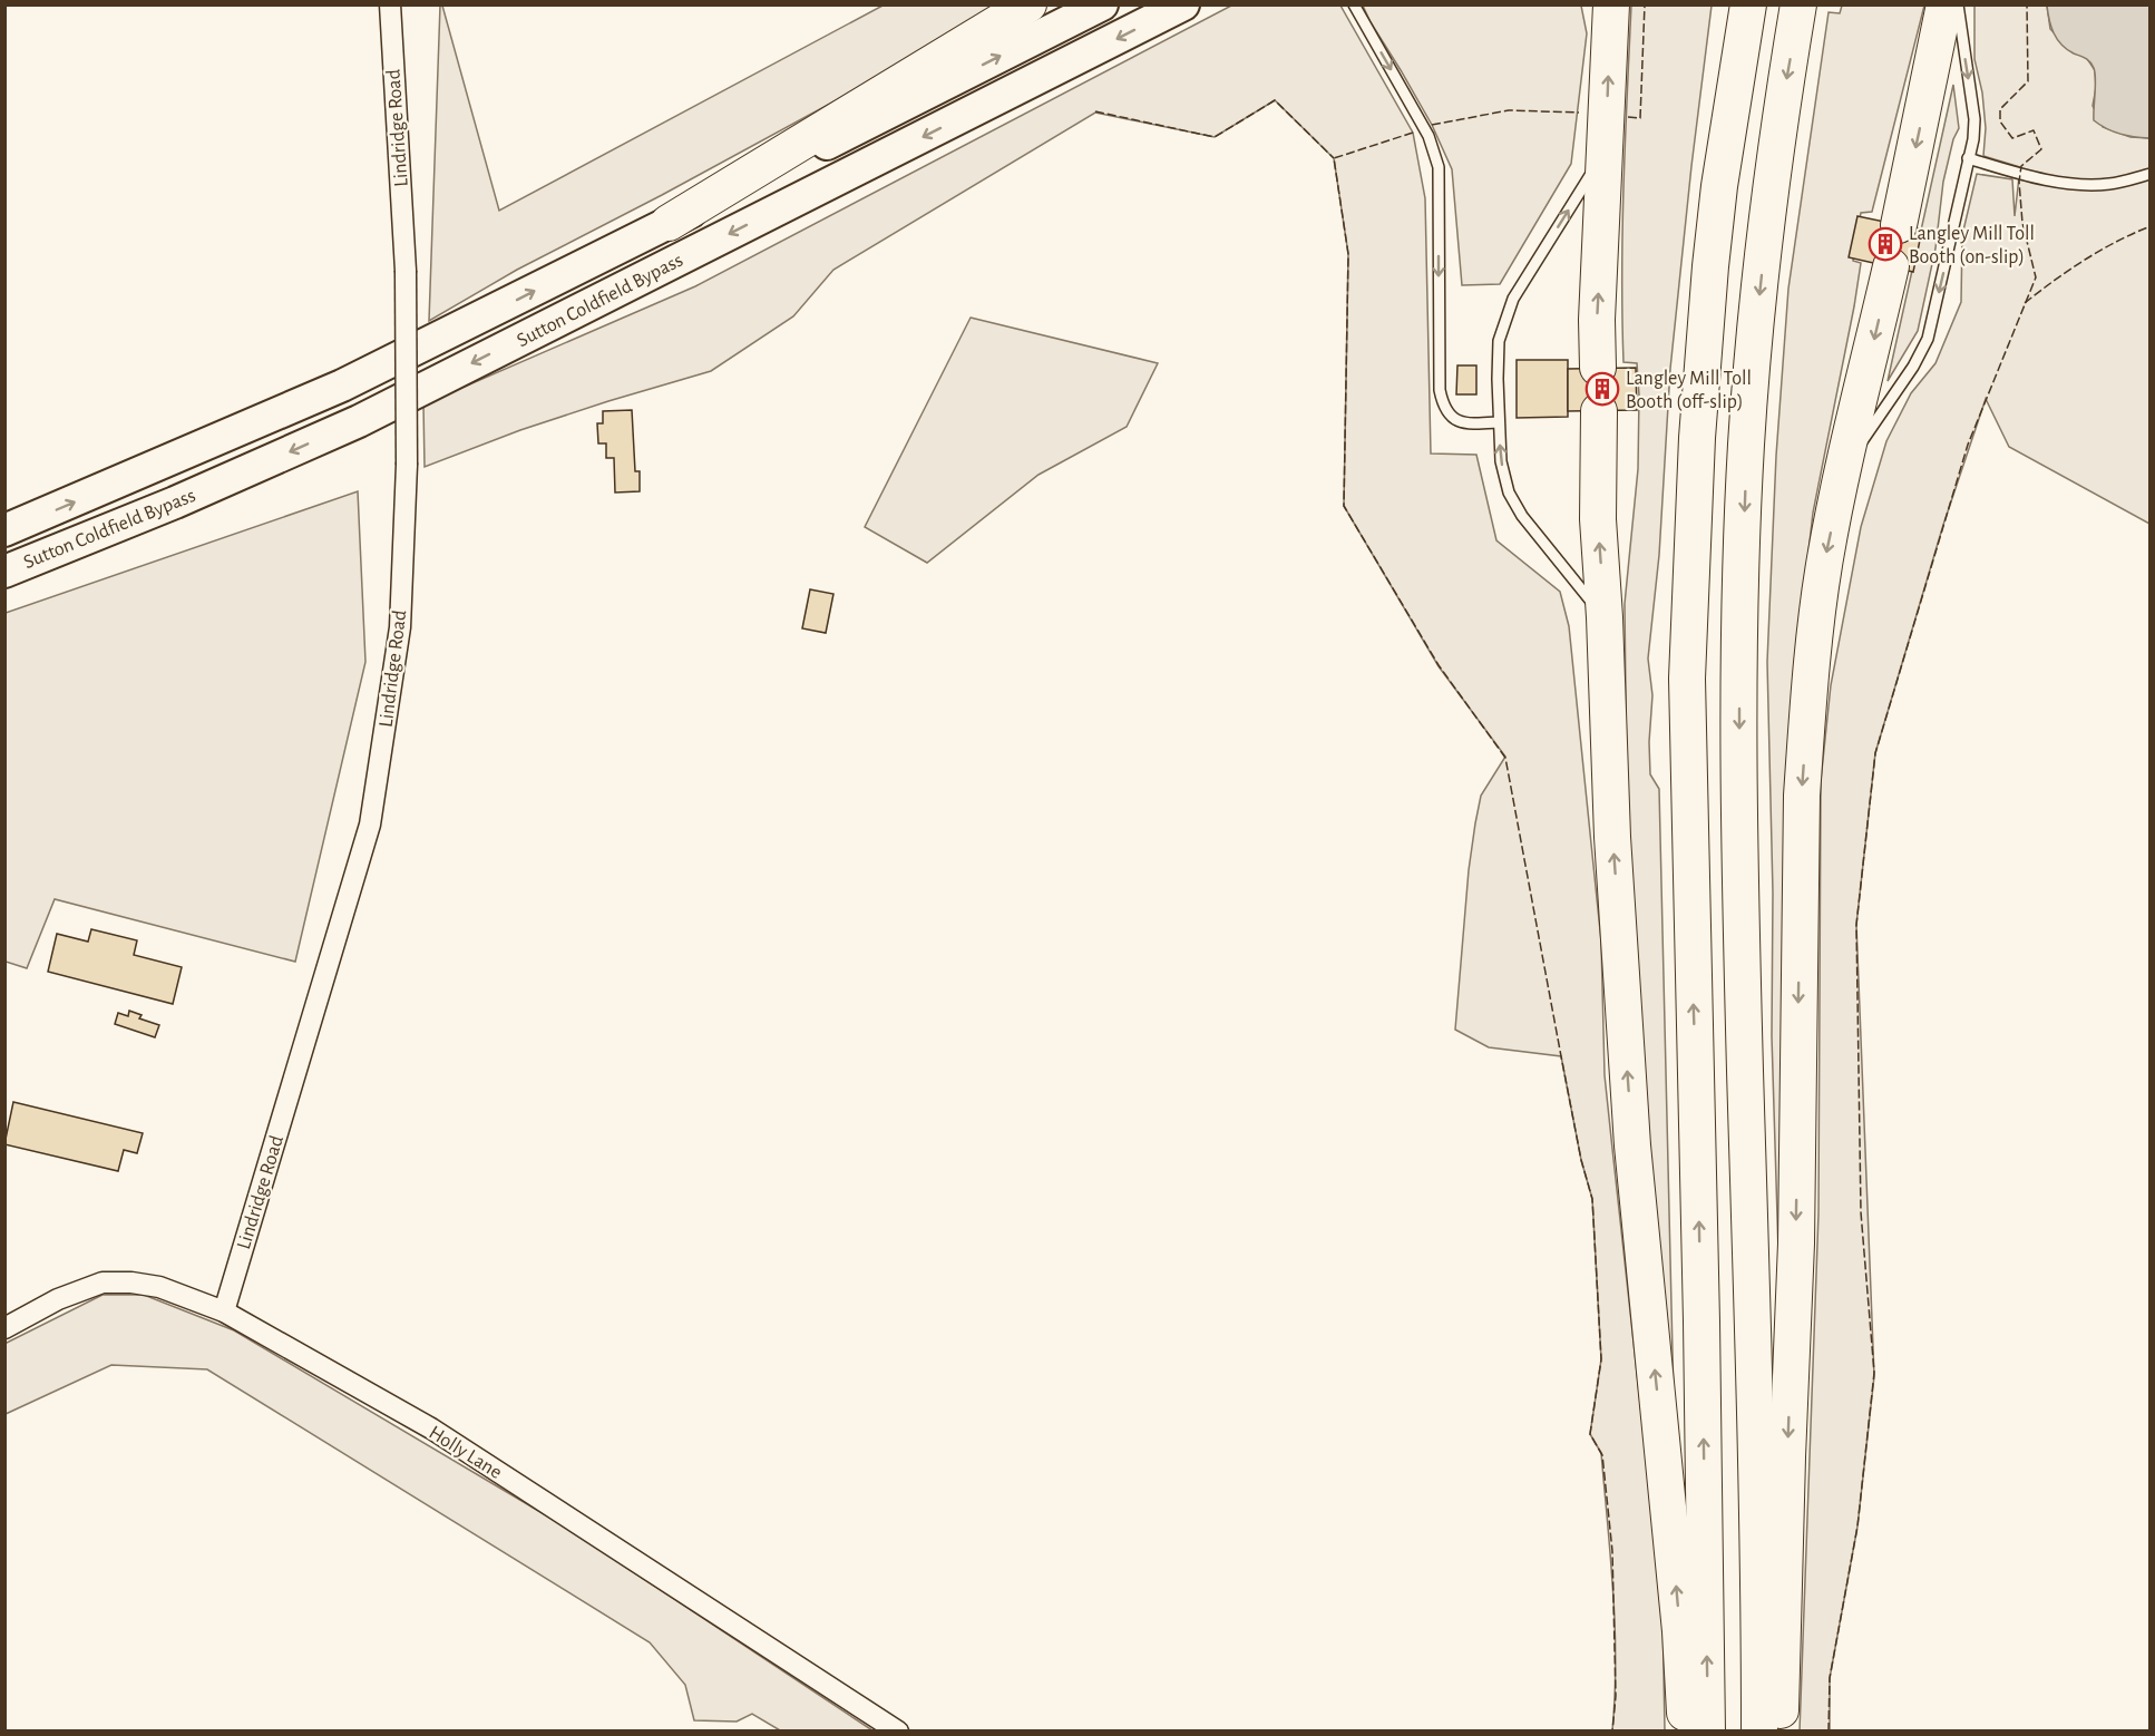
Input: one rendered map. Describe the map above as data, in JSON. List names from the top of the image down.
{
  "streets": {
    "highway": ["Sutton Coldfield Bypass"],
    "street": ["Lindridge Road", "Holly Lane"]
  },
  "crossings": [
    ["Lindridge Road", "Holly Lane"]
  ],
  "places": {
    "building": ["Langley Mill Toll Booth (on-slip)", "Langley Mill Toll Booth (off-slip)"]
  }
}
